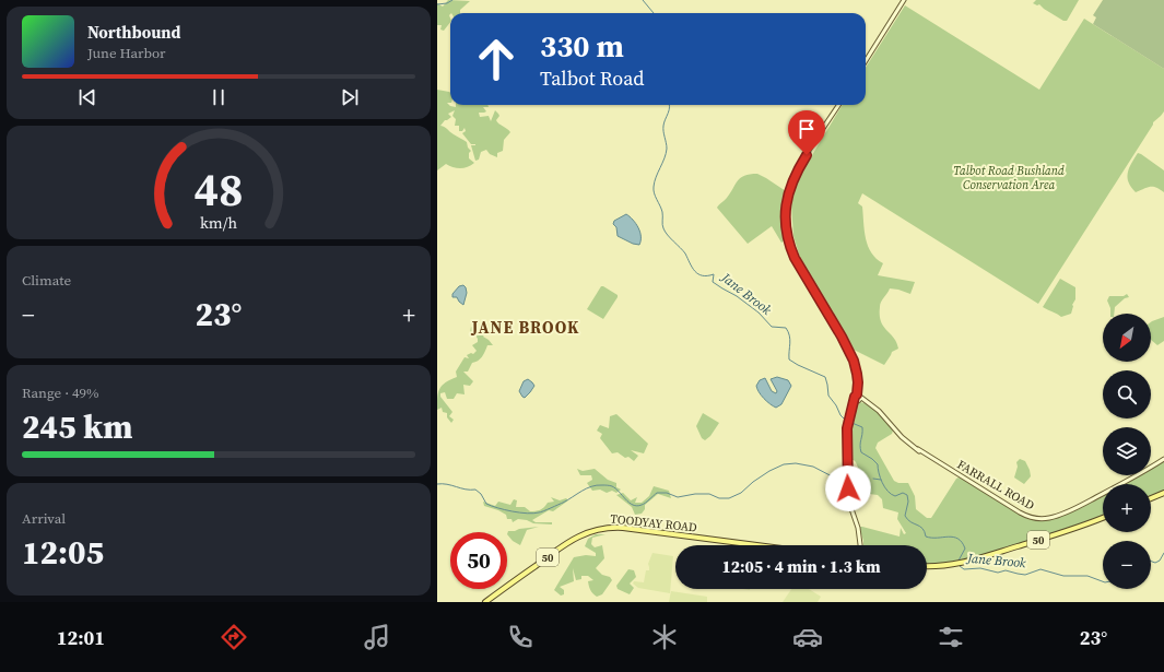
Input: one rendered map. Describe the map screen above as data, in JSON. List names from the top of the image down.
{
  "streets": {
    "main road": ["FARRALL ROAD", "TOODYAY ROAD", "50"]
  },
  "districts": ["JANE BROOK"],
  "water": ["Jane Brook"],
  "parks": ["Talbot Road Bushland Conservation Area"],
  "north": "bottom left",
  "page": {
    "turn": ["330 m", "Talbot Road"],
    "song": ["Northbound", "June Harbor"],
    "tile": [
      "Climate",
      ["Range · 49%", "245 km"],
      ["Arrival", "12:05"]
    ],
    "heat": ["−", "23°", "+"],
    "map_buttons": ["+", "−"],
    "limit": "50",
    "trip": "12:05 · 4 min · 1.3 km",
    "tabs": ["12:01", "23°"],
    "gauge": ["48", "km/h"]
  }
}
